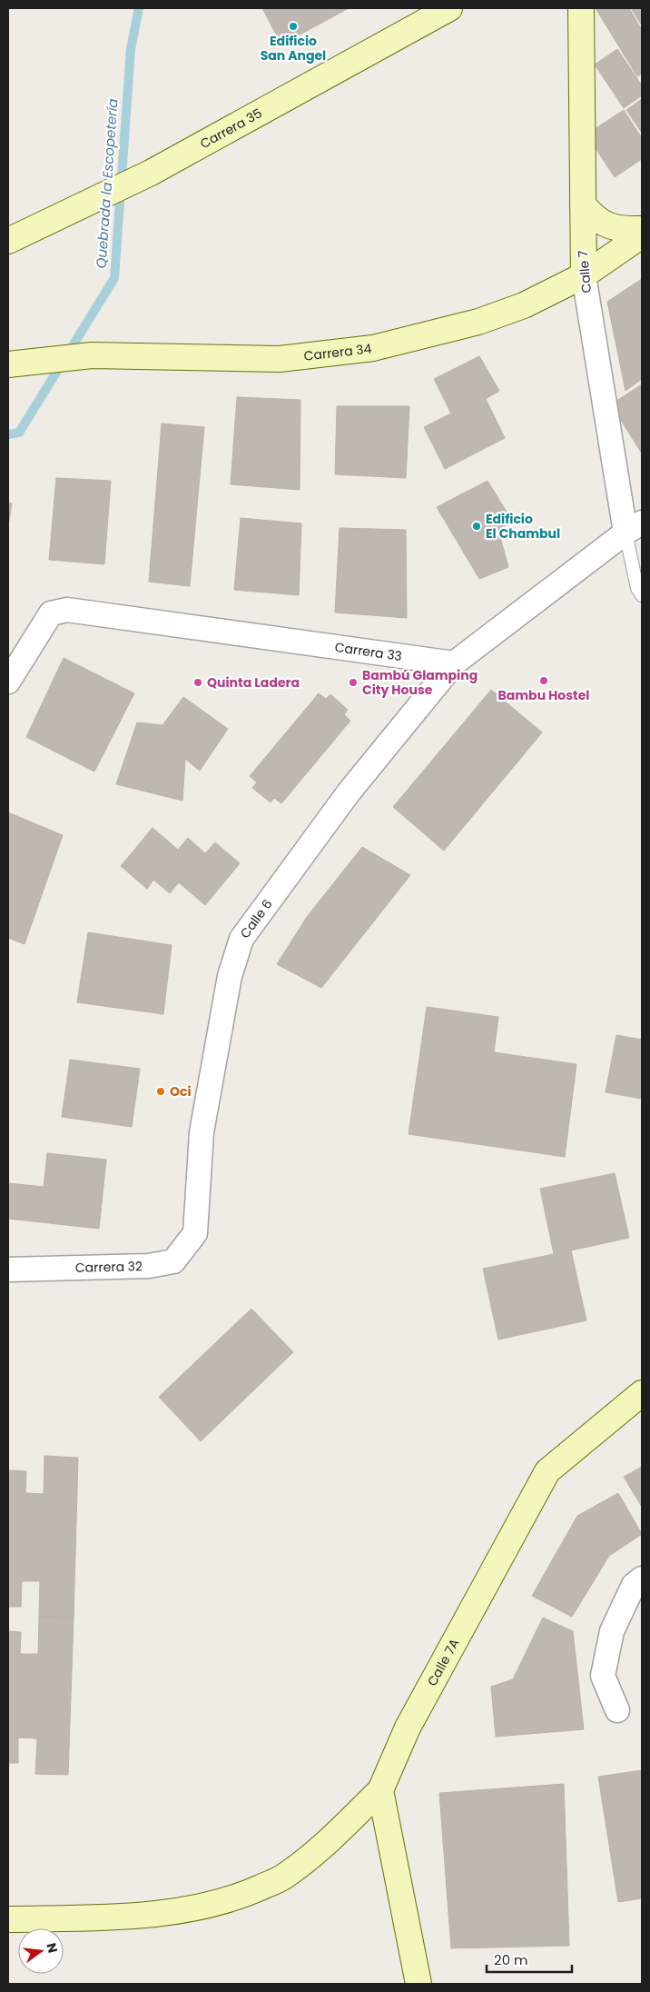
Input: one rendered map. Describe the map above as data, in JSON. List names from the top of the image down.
{
  "streets": {
    "street": [
      "Carrera 35",
      "Calle 7",
      "Carrera 34",
      "Carrera 33",
      "Calle 6",
      "Carrera 32",
      "Calle 7A"
    ]
  },
  "crossings": [
    ["Calle 7", "Carrera 34"],
    ["Carrera 33", "Calle 6"],
    ["Calle 6", "Carrera 32"]
  ],
  "water": ["Quebrada la Escopetería"],
  "places": [
    "Edificio San Angel",
    "Edificio El Chambul",
    "Bambu Hostel",
    "Quinta Ladera",
    "Bambú Glamping City House",
    "Oci"
  ],
  "scale_bar": "20 m",
  "north": "right"
}
